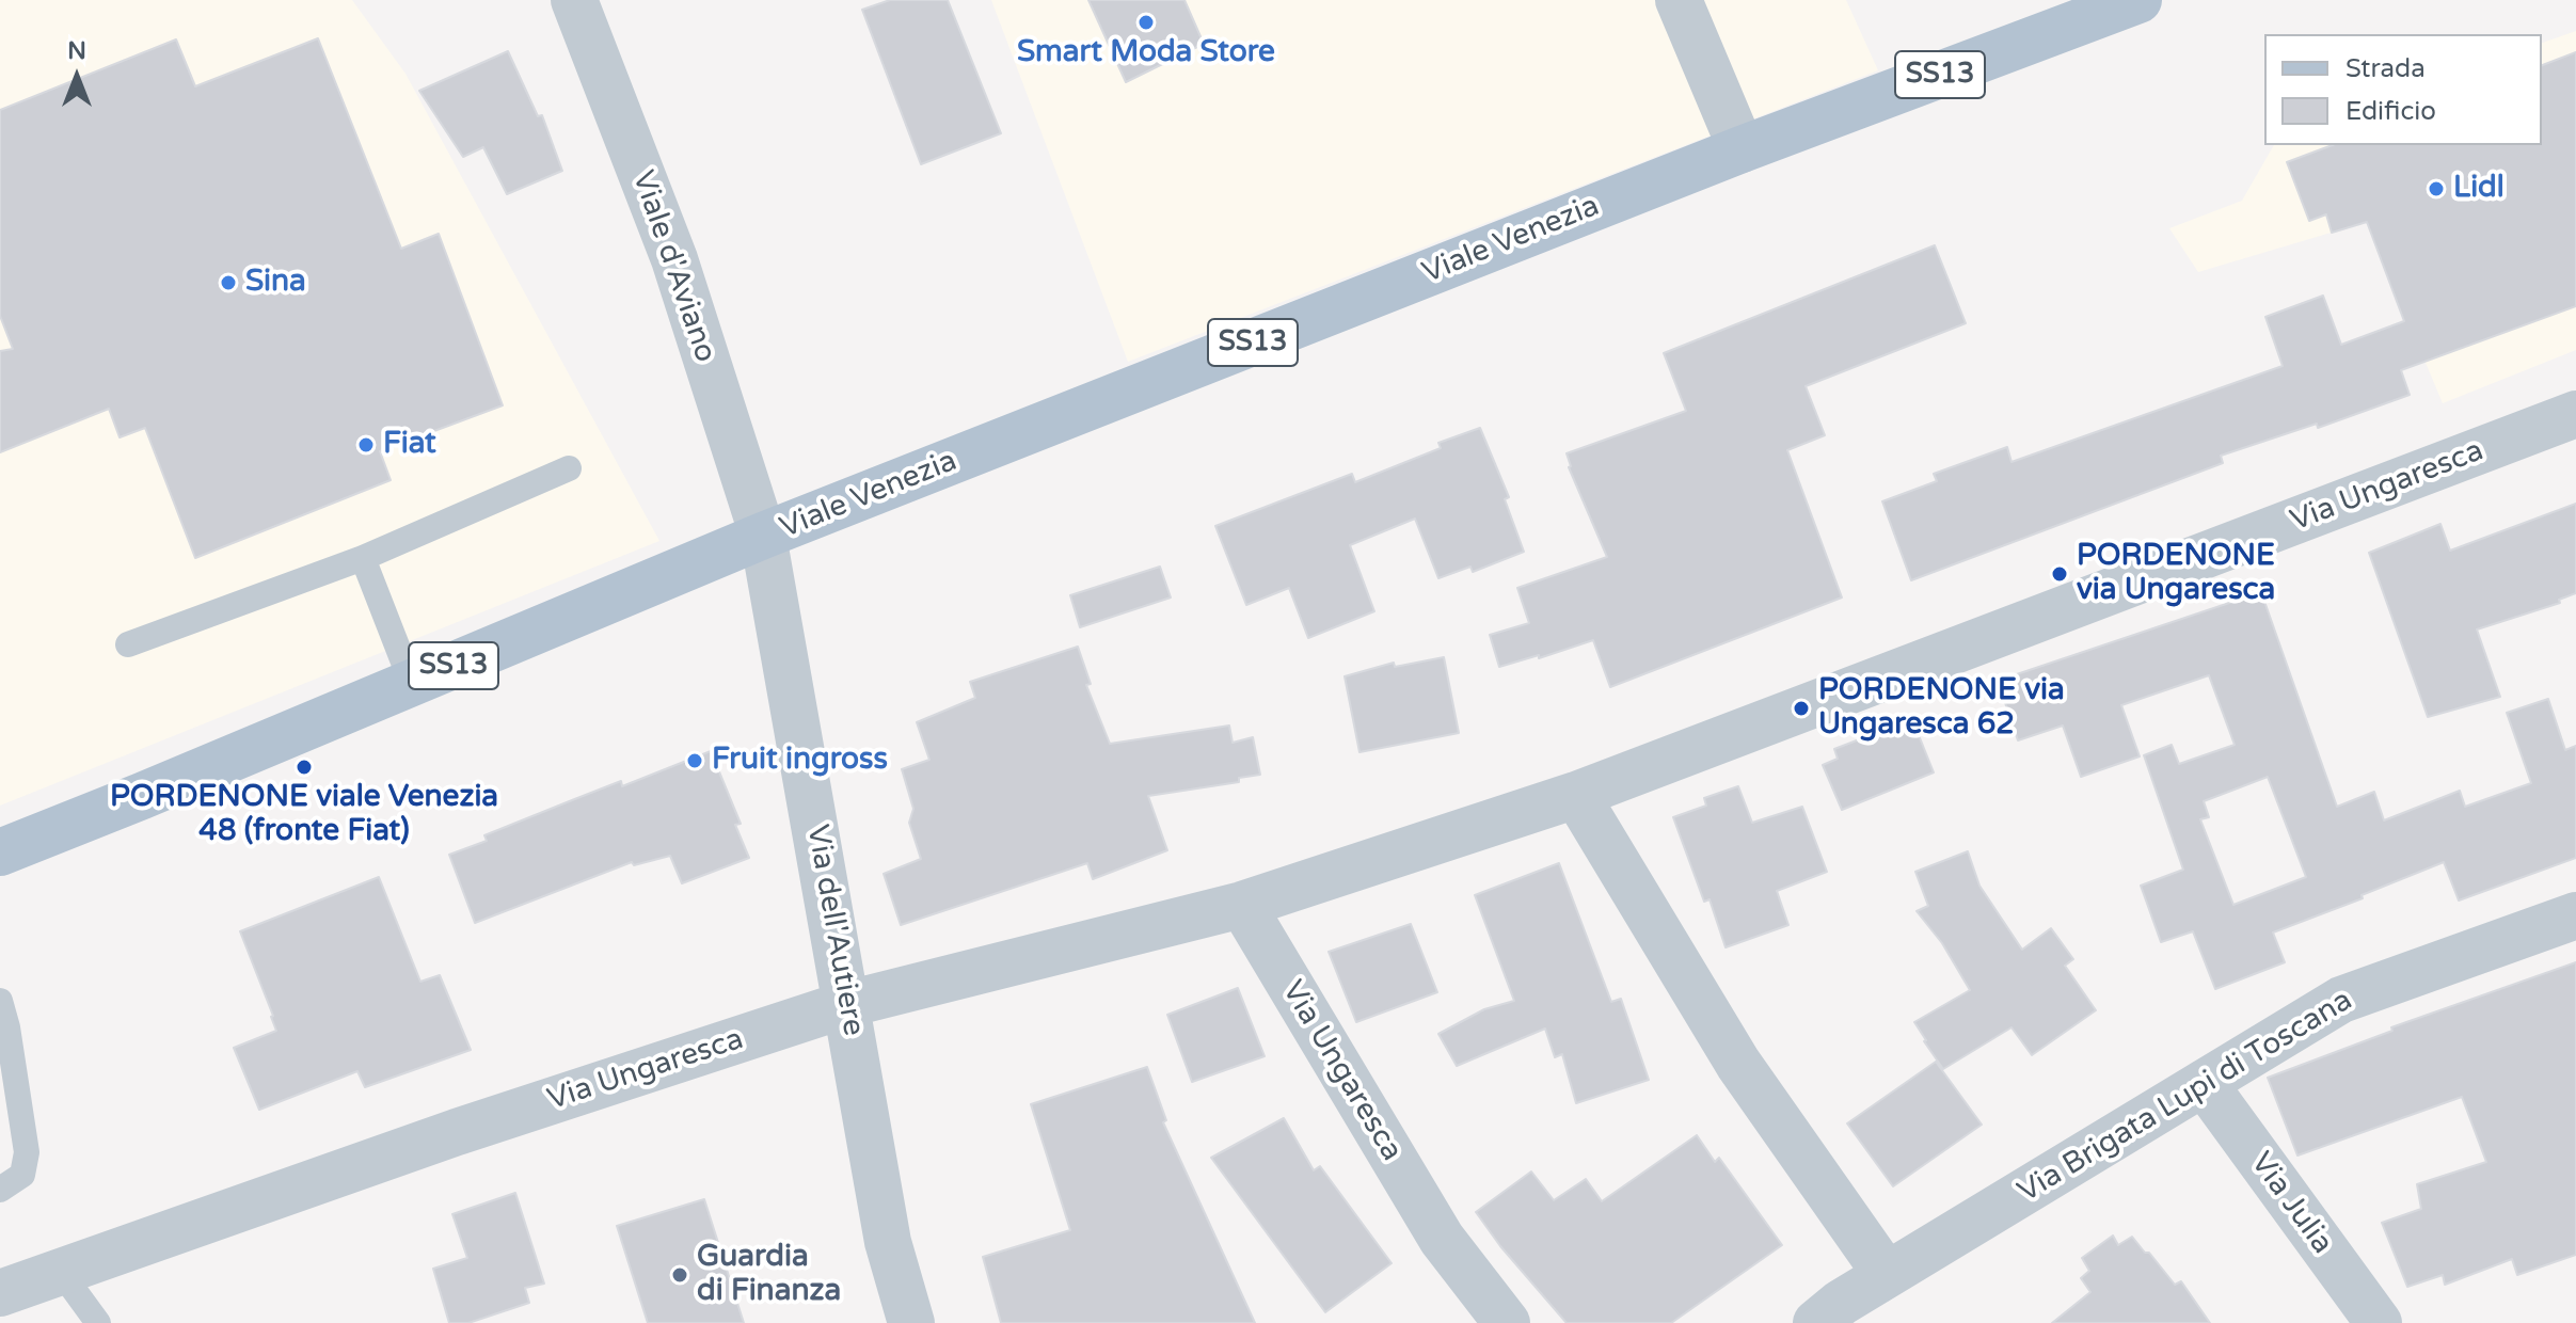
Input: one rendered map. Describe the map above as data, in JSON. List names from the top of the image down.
{
  "streets": {
    "main road": ["SS13", "Viale Venezia"],
    "street": [
      "Viale d'Aviano",
      "Via Ungaresca",
      "Via dell'Autiere",
      "Via Brigata Lupi di Toscana",
      "Via Julia"
    ]
  },
  "crossings": [
    ["Viale Venezia", "Viale d'Aviano"],
    ["Viale Venezia", "Via dell'Autiere"],
    ["Viale d'Aviano", "Via dell'Autiere"],
    ["Via Ungaresca", "Via dell'Autiere"],
    ["Via Brigata Lupi di Toscana", "Via Julia"]
  ],
  "places": [
    "Smart Moda Store",
    "Lidl",
    "Sina",
    "Fiat",
    "PORDENONE via Ungaresca",
    "PORDENONE via Ungaresca 62",
    "Fruit ingross",
    "PORDENONE viale Venezia 48 (fronte Fiat)",
    "Guardia di Finanza"
  ],
  "legend": ["Strada", "Edificio"],
  "north": "top"
}
